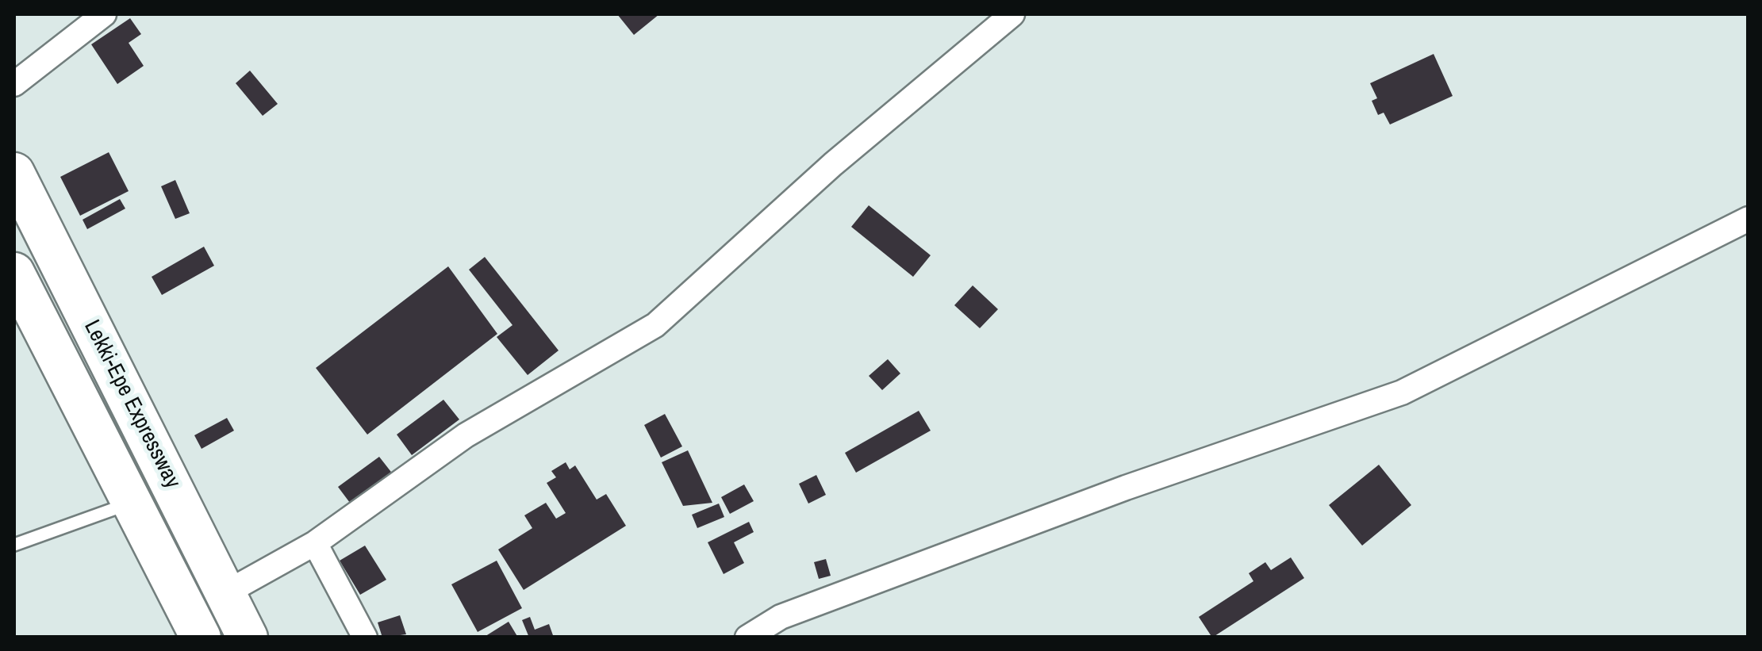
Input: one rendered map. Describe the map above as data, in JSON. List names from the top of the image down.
{
  "streets": {
    "highway": ["Lekki-Epe Expressway"]
  }
}
